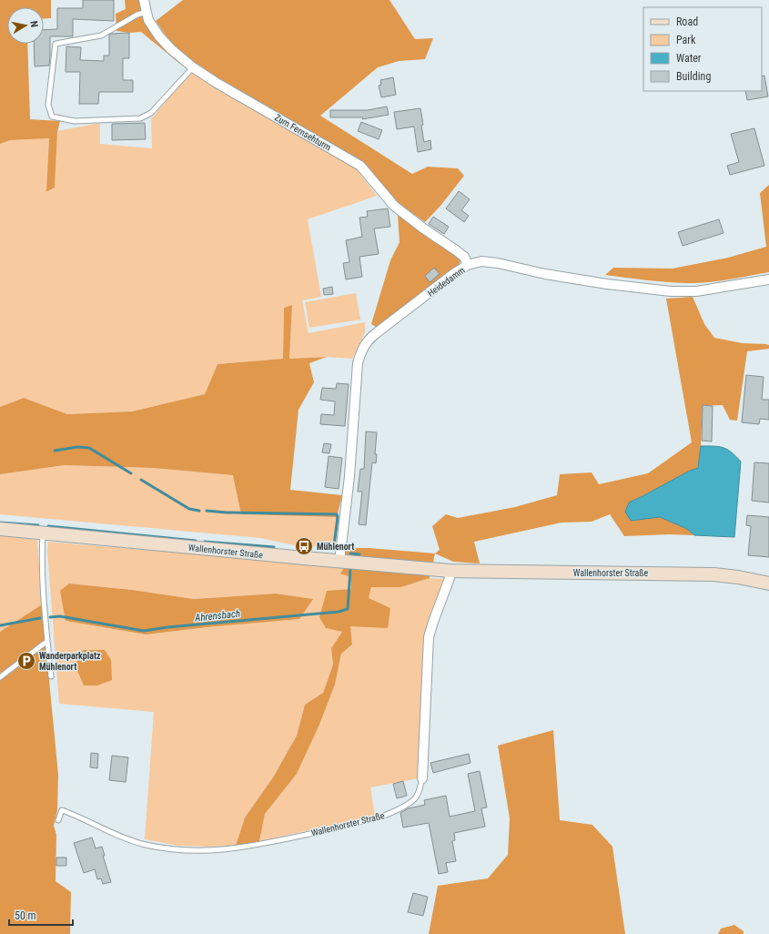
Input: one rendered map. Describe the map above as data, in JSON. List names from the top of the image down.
{
  "streets": {
    "main road": ["Wallenhorster Straße"],
    "street": ["Zum Fernsehturm", "Heidedamm"]
  },
  "crossings": [
    ["Zum Fernsehturm", "Heidedamm"],
    ["Heidedamm", "Wallenhorster Straße"]
  ],
  "water": ["Ahrensbach"],
  "places": {
    "bus stop": ["Mühlenort"],
    "parking": ["Wanderparkplatz Mühlenort"]
  },
  "legend": [
    "Road",
    "Park",
    "Water",
    "Building"
  ],
  "scale_bar": "50 m",
  "north": "right"
}
